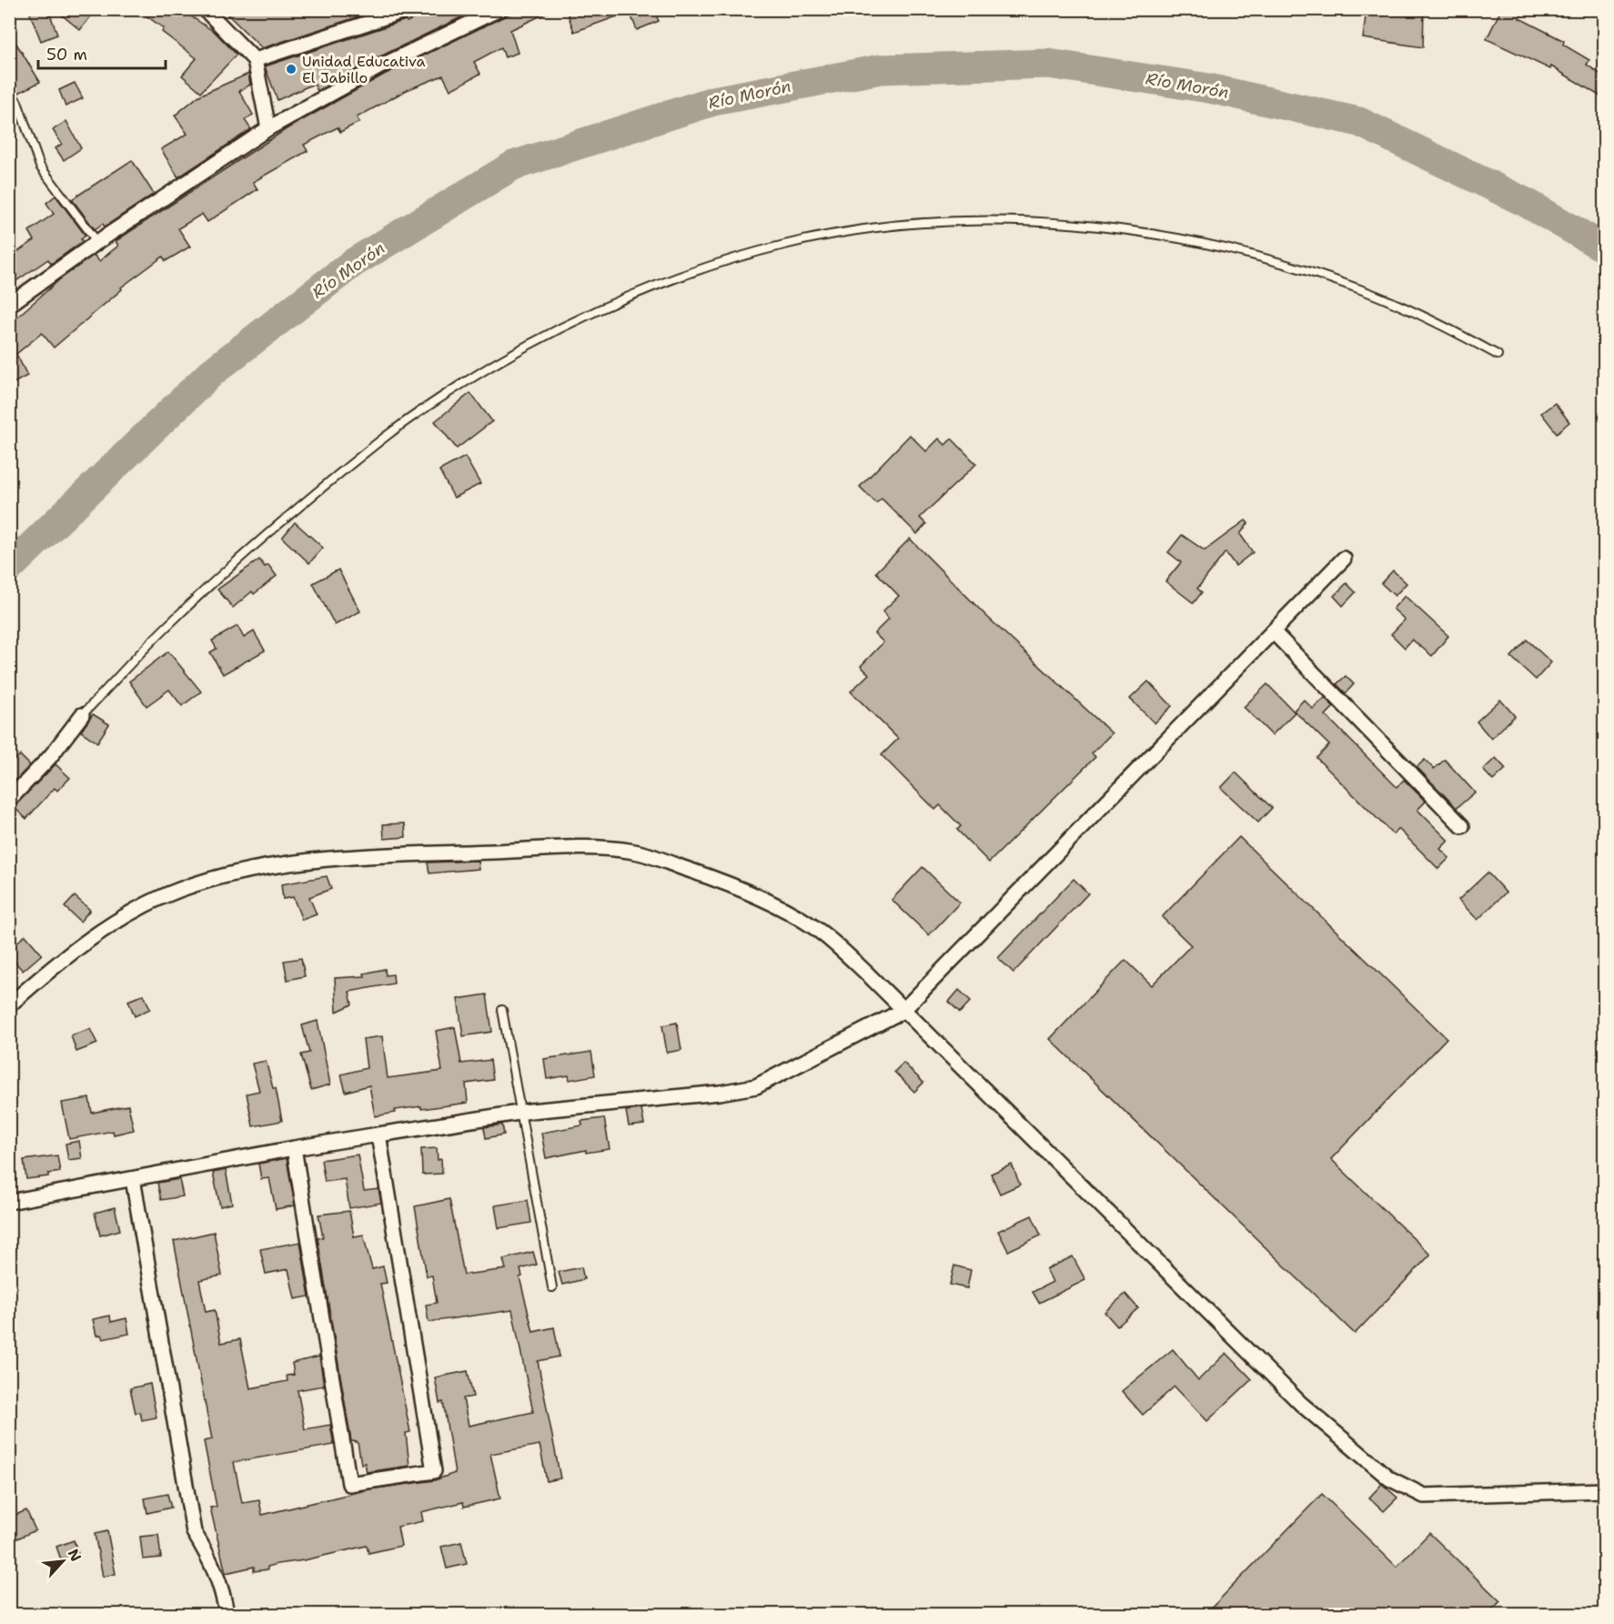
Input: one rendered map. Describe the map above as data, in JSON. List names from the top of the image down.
{
  "water": ["Río Morón"],
  "places": ["Unidad Educativa El Jabillo"],
  "scale_bar": "50 m",
  "north": "top right"
}
